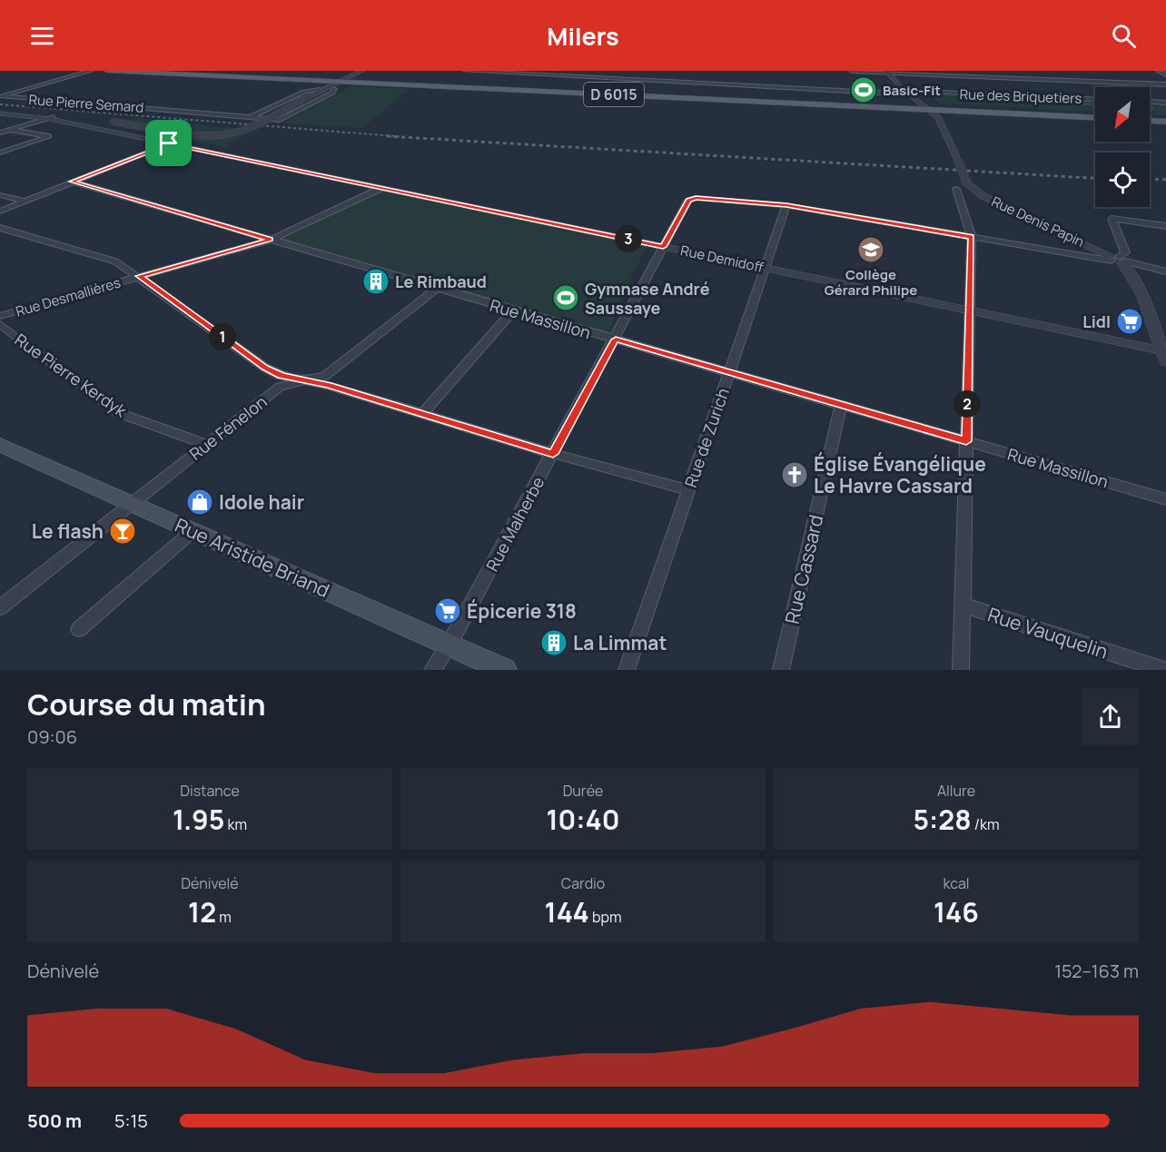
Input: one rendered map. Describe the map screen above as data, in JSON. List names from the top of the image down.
{
  "streets": {
    "main road": ["D 6015", "Rue Aristide Briand"],
    "street": [
      "Rue des Briquetiers",
      "Rue Pierre Semard",
      "Rue Denis Papin",
      "Rue Demidoff",
      "Rue Desmallières",
      "Rue Massillon",
      "Rue Pierre Kerdyk",
      "Rue Fénelon",
      "Rue de Zurich",
      "Rue Malherbe",
      "Rue Cassard",
      "Rue Vauquelin"
    ]
  },
  "crossings": [
    ["Rue Demidoff", "Rue Desmallières"],
    ["Rue Demidoff", "Rue de Zurich"],
    ["Rue Demidoff", "Rue Malherbe"],
    ["Rue Desmallières", "Rue Massillon"],
    ["Rue Massillon", "Rue Fénelon"],
    ["Rue Massillon", "Rue de Zurich"],
    ["Rue Massillon", "Rue Malherbe"],
    ["Rue Massillon", "Rue Cassard"],
    ["Rue Pierre Kerdyk", "Rue Fénelon"],
    ["Rue Fénelon", "Rue Aristide Briand"],
    ["Rue de Zurich", "Rue Malherbe"],
    ["Rue Malherbe", "Rue Aristide Briand"]
  ],
  "places": {
    "sports": ["Basic-Fit", "Gymnase André Saussaye"],
    "school or university": ["Collège Gérard Philipe"],
    "building": ["Le Rimbaud", "La Limmat"],
    "supermarket": ["Lidl", "Épicerie 318"],
    "church": ["Église Évangélique Le Havre Cassard"],
    "shop": ["Idole hair"],
    "bar": ["Le flash"]
  },
  "north": "bottom left",
  "page": {
    "header": "Milers",
    "pins": ["3", "1", "2"],
    "heading": ["Course du matin", "09:06"],
    "stats": [
      ["Distance", "1.95 km"],
      ["Durée", "10:40"],
      ["Allure", "5:28 /km"],
      ["Dénivelé", "12 m"],
      ["Cardio", "144 bpm"],
      ["kcal", "146"]
    ],
    "chart": ["Dénivelé", "152–163 m"],
    "list": [
      {
        "name": "500 m",
        "note": "5:15"
      }
    ]
  }
}
